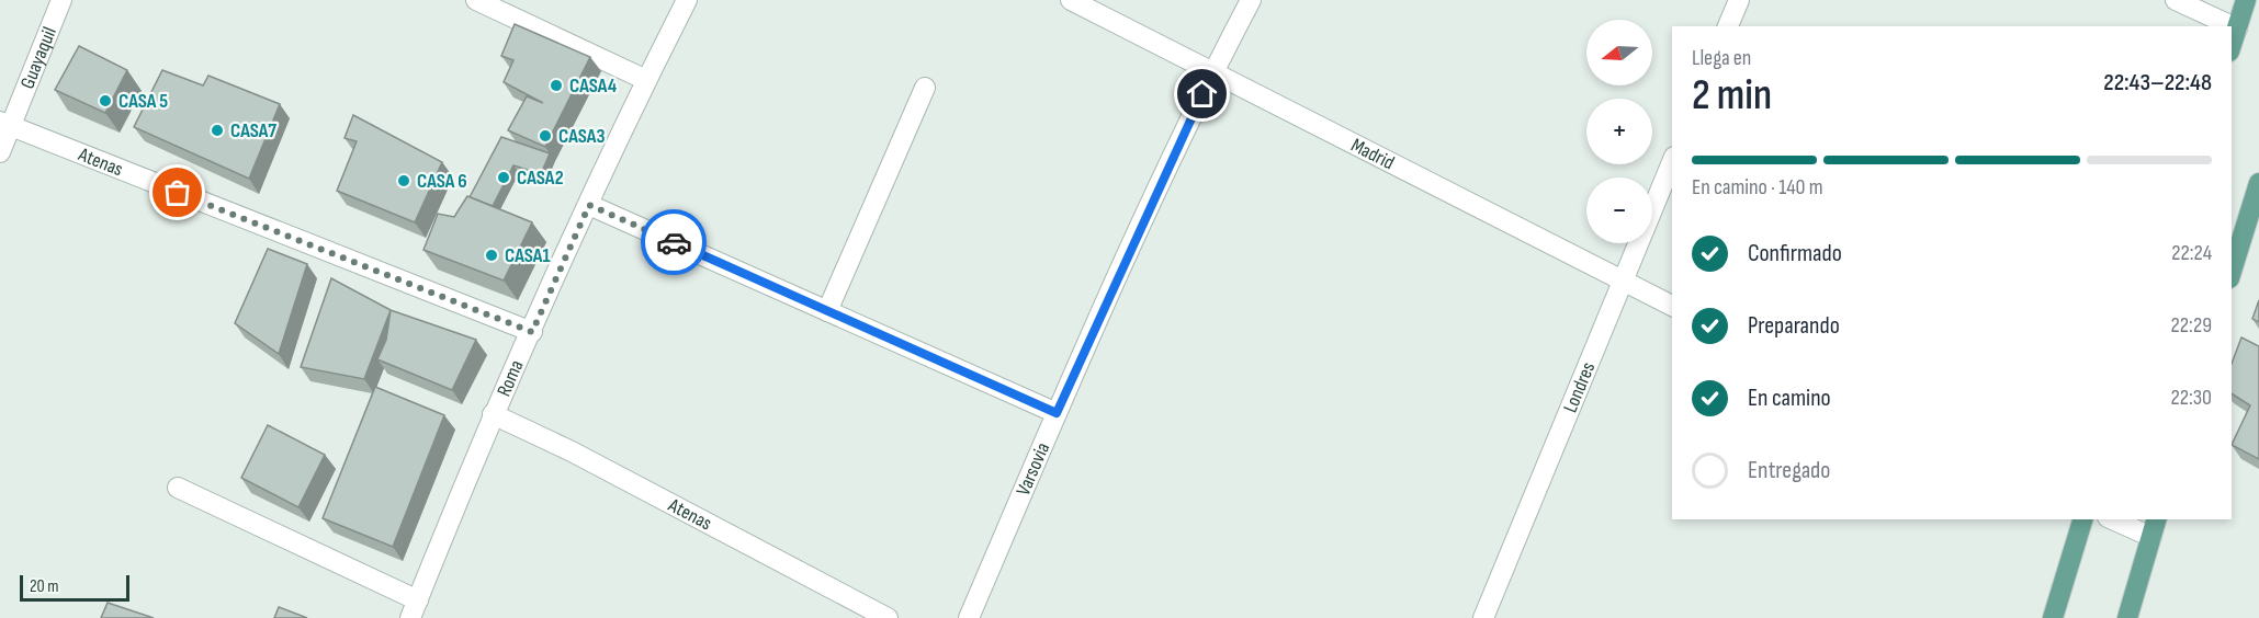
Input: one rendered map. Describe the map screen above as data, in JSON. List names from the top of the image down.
{
  "streets": {
    "street": [
      "Guayaquil",
      "Madrid",
      "Atenas",
      "Roma",
      "Londres",
      "Varsovia"
    ]
  },
  "crossings": [
    ["Guayaquil", "Atenas"],
    ["Madrid", "Londres"],
    ["Madrid", "Varsovia"],
    ["Atenas", "Roma"]
  ],
  "places": [
    "CASA4",
    "CASA 5",
    "CASA7",
    "CASA3",
    "CASA2",
    "CASA 6",
    "CASA1"
  ],
  "scale_bar": "20 m",
  "north": "left",
  "page": {
    "map_buttons": ["+", "−"],
    "heading": ["2 min", "Llega en", "22:43–22:48"],
    "bar": "En camino · 140 m",
    "list": [
      ["Confirmado", "22:24"],
      ["Preparando", "22:29"],
      ["En camino", "22:30"],
      "Entregado"
    ],
    "scale": "20 m"
  }
}
